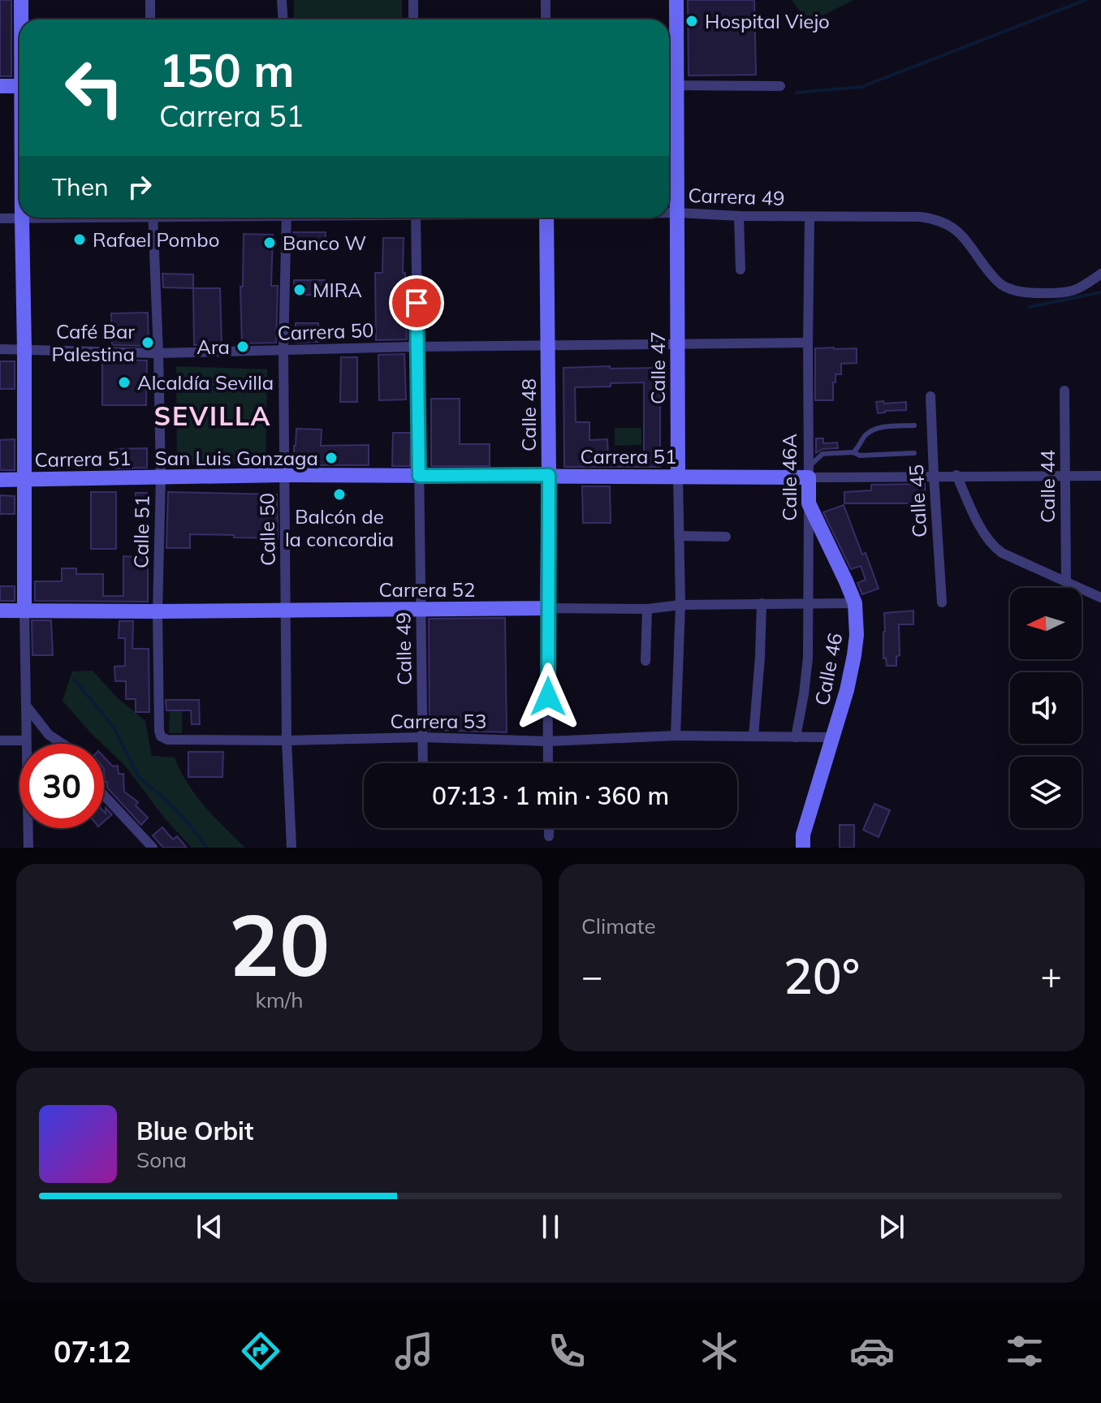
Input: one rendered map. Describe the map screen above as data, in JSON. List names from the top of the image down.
{
  "streets": {
    "main road": [
      "Calle 47",
      "Calle 48",
      "Carrera 51",
      "Calle 46A",
      "Carrera 52",
      "Calle 46"
    ],
    "street": [
      "Carrera 49",
      "Carrera 50",
      "Calle 44",
      "Calle 45",
      "Calle 50",
      "Calle 51",
      "Calle 49",
      "Carrera 53"
    ]
  },
  "crossings": [
    ["Carrera 49", "Calle 47"],
    ["Carrera 49", "Calle 46A"],
    ["Carrera 50", "Calle 47"],
    ["Carrera 50", "Calle 48"],
    ["Carrera 50", "Calle 46A"],
    ["Carrera 50", "Calle 50"],
    ["Carrera 50", "Calle 51"],
    ["Carrera 50", "Calle 49"],
    ["Calle 47", "Carrera 51"],
    ["Calle 47", "Carrera 52"],
    ["Calle 47", "Carrera 53"],
    ["Calle 48", "Carrera 51"],
    ["Calle 48", "Carrera 52"],
    ["Calle 48", "Carrera 53"],
    ["Carrera 51", "Calle 46A"],
    ["Carrera 51", "Calle 44"],
    ["Carrera 51", "Calle 45"],
    ["Carrera 51", "Calle 50"],
    ["Carrera 51", "Calle 51"],
    ["Carrera 51", "Calle 49"],
    ["Calle 46A", "Carrera 52"],
    ["Calle 46A", "Calle 46"],
    ["Calle 46A", "Carrera 53"],
    ["Calle 50", "Carrera 52"],
    ["Calle 50", "Carrera 53"],
    ["Calle 51", "Carrera 52"],
    ["Calle 51", "Carrera 53"],
    ["Carrera 52", "Calle 49"],
    ["Carrera 52", "Calle 46"],
    ["Calle 49", "Carrera 53"],
    ["Calle 46", "Carrera 53"]
  ],
  "districts": ["SEVILLA"],
  "places": [
    "Hospital Viejo",
    "Rafael Pombo",
    "Banco W",
    "MIRA",
    "Café Bar Palestina",
    "Ara",
    "Alcaldía Sevilla",
    "San Luis Gonzaga",
    "Balcón de la concordia"
  ],
  "north": "left",
  "page": {
    "turn": ["150 m", "Carrera 51"],
    "then": "Then",
    "limit": "30",
    "trip": "07:13 · 1 min · 360 m",
    "tile": [
      ["20", "km/h"],
      "Climate"
    ],
    "heat": ["−", "20°", "+"],
    "song": ["Blue Orbit", "Sona"],
    "tabs": "07:12"
  }
}
